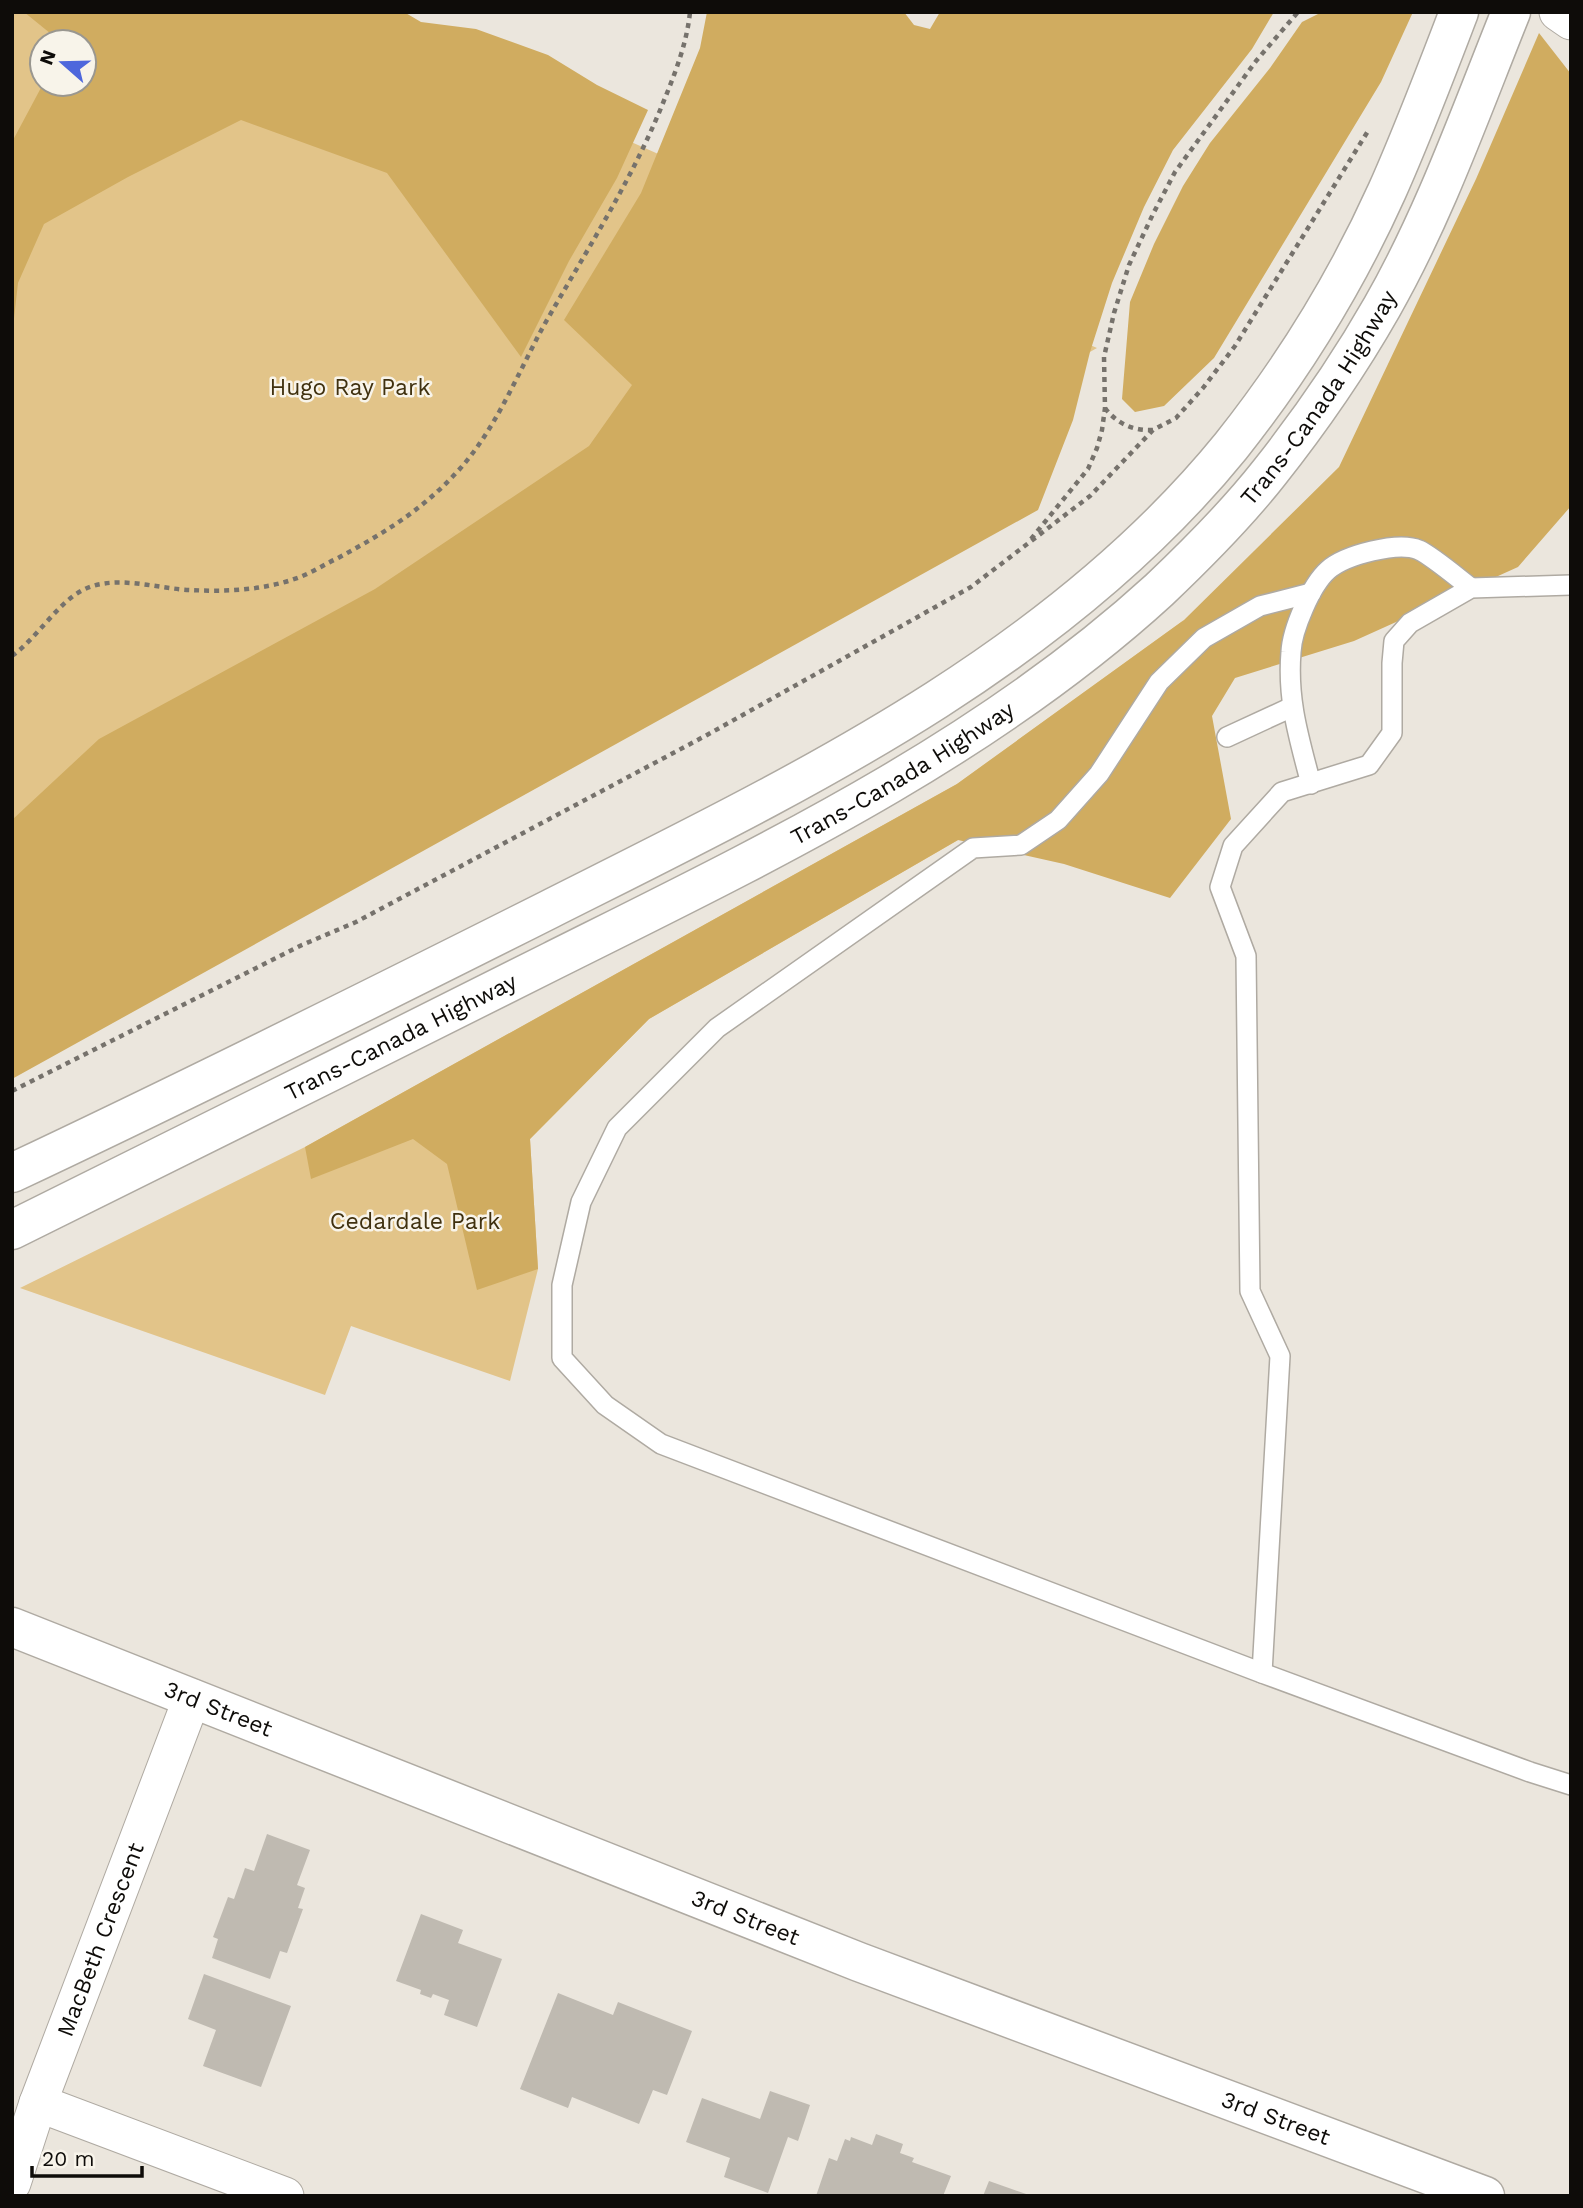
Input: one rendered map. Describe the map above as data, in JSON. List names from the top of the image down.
{
  "streets": {
    "main road": ["Trans-Canada Highway", "3rd Street"],
    "street": ["MacBeth Crescent"]
  },
  "crossings": [
    ["3rd Street", "MacBeth Crescent"]
  ],
  "parks": ["Hugo Ray Park", "Cedardale Park"],
  "scale_bar": "20 m",
  "north": "left"
}
